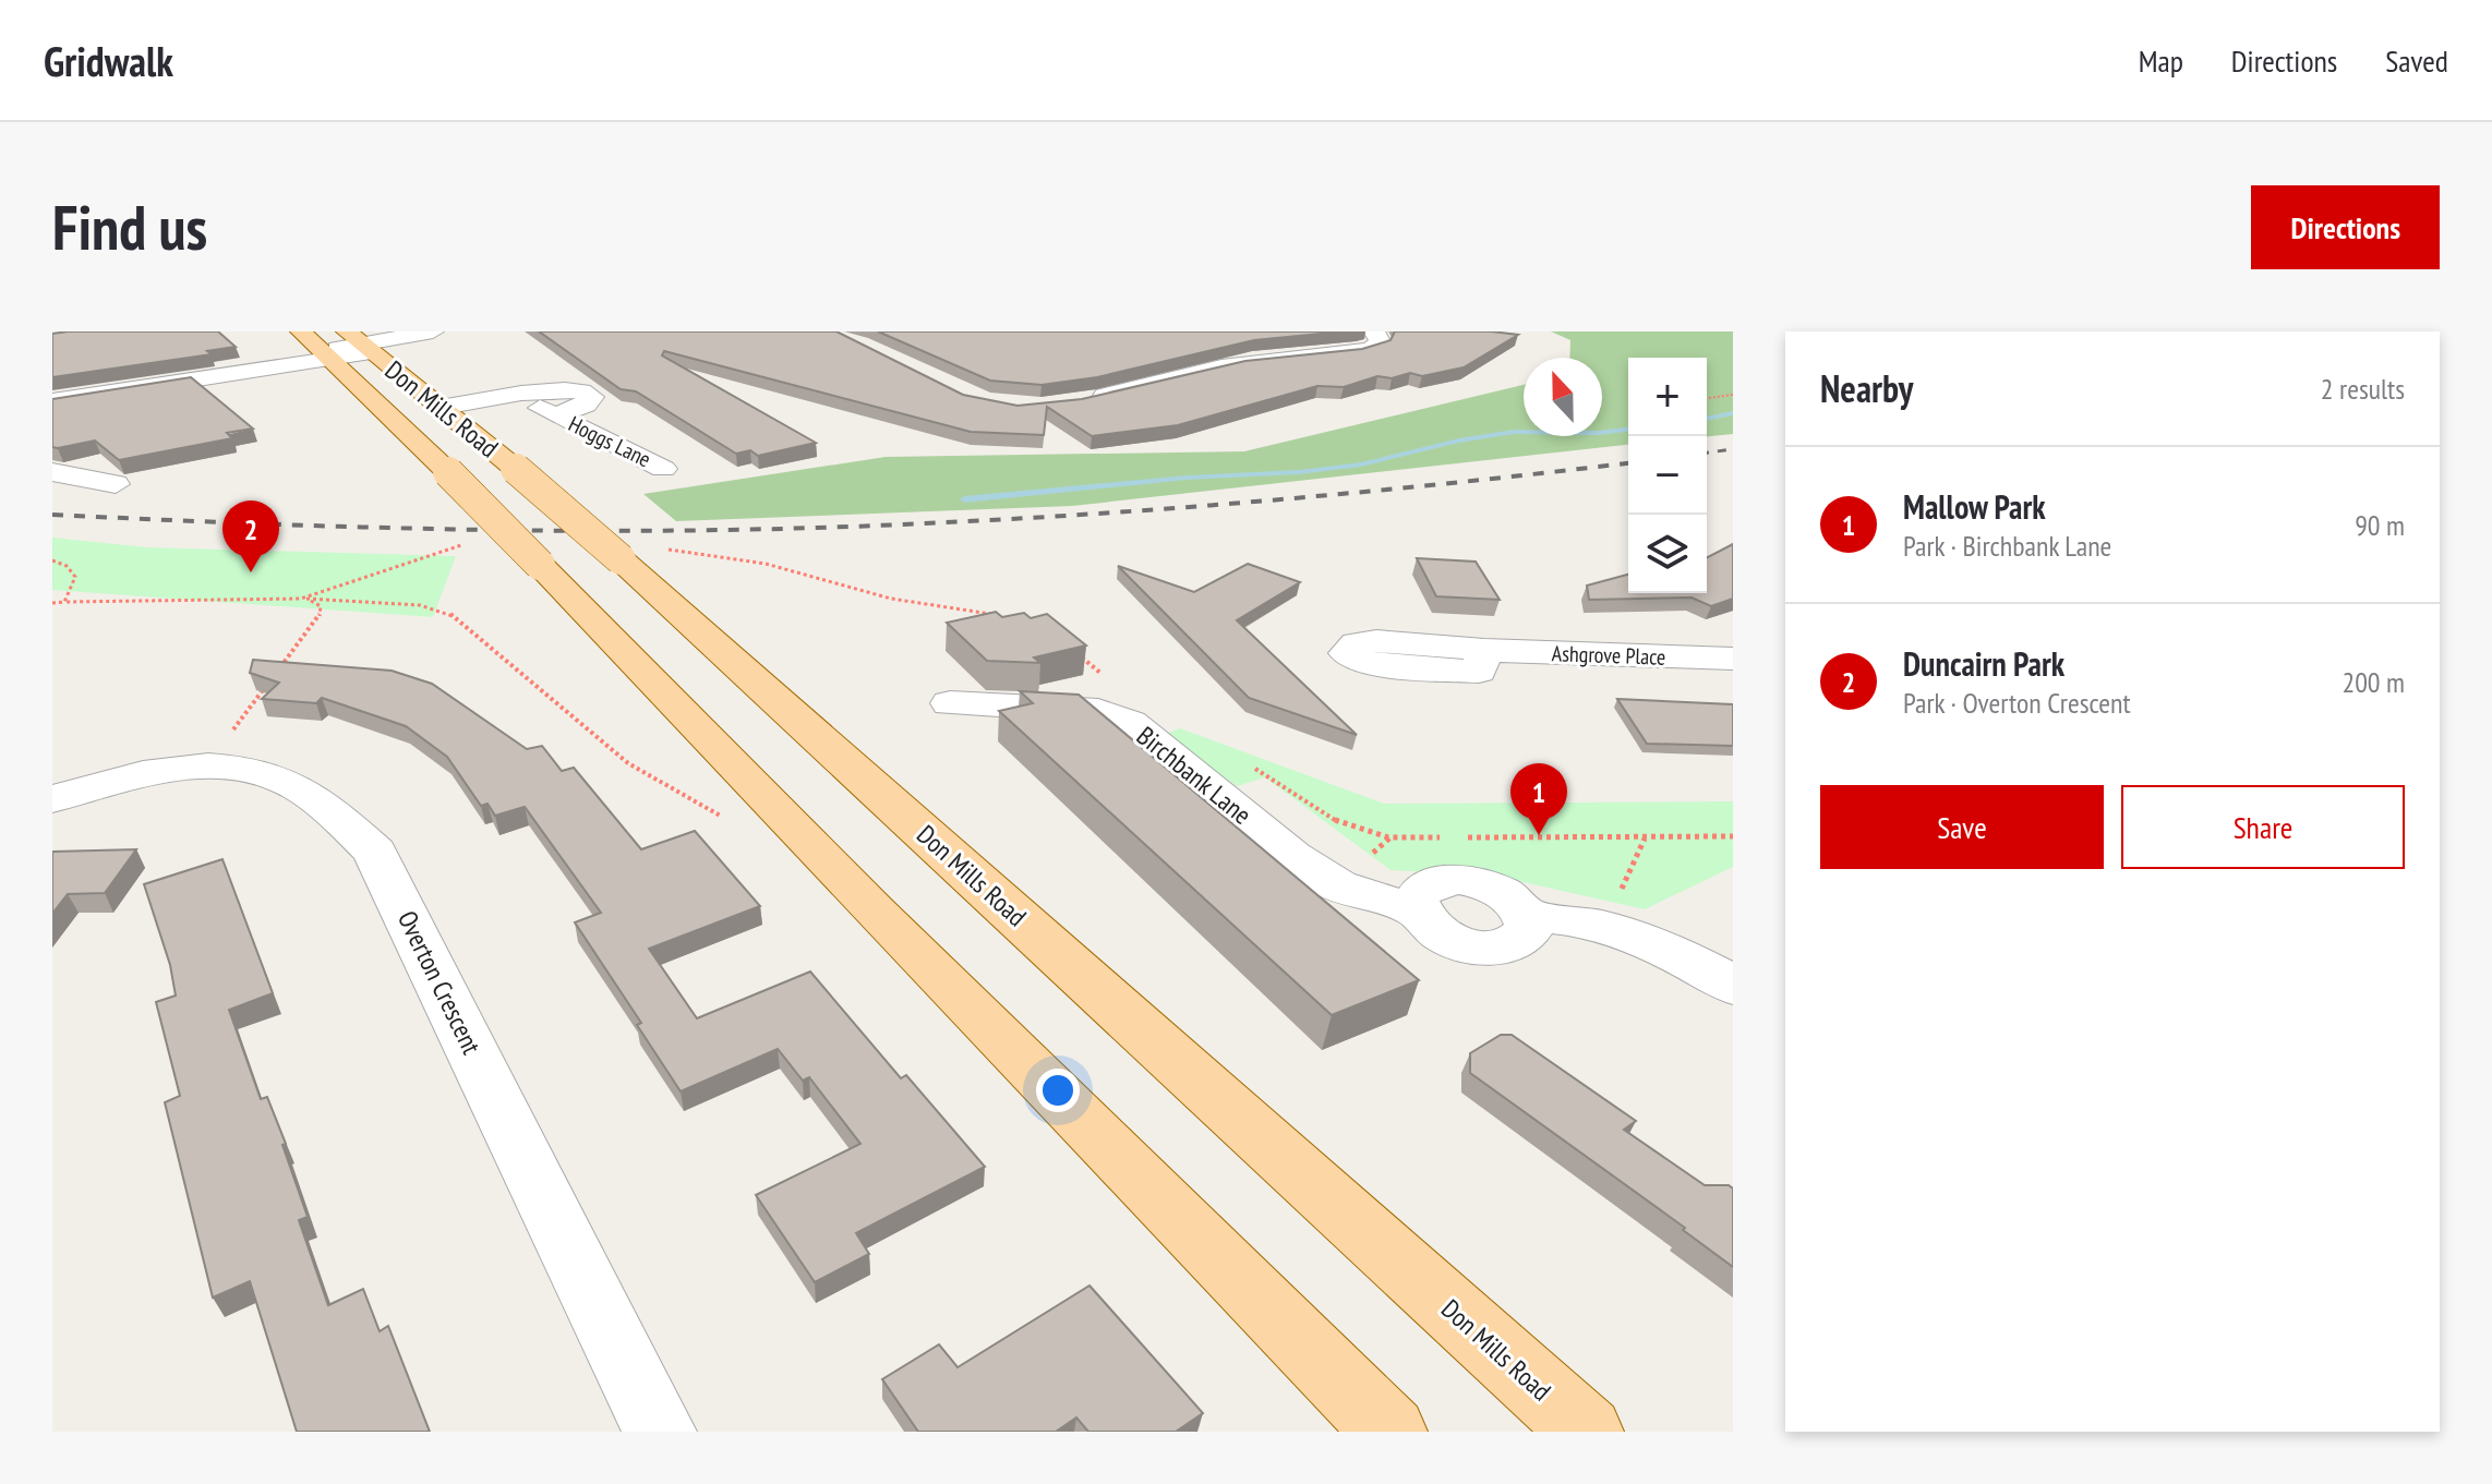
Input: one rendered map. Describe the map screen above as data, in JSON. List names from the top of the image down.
{
  "streets": {
    "main road": ["Don Mills Road"],
    "street": [
      "Hoggs Lane",
      "Ashgrove Place",
      "Birchbank Lane",
      "Overton Crescent"
    ]
  },
  "crossings": [
    ["Don Mills Road", "Hoggs Lane"]
  ],
  "north": "top",
  "page": {
    "header": "Gridwalk",
    "nav": ["Map", "Directions", "Saved"],
    "buttons": [
      "Directions",
      ["Save", "Share"]
    ],
    "title": "Find us",
    "heading": ["Nearby", "2 results"],
    "map_buttons": ["+", "−"],
    "list": [
      {
        "mark": "1",
        "name": "Mallow Park",
        "note": "Park · Birchbank Lane",
        "value": "90 m"
      },
      {
        "mark": "2",
        "name": "Duncairn Park",
        "note": "Park · Overton Crescent",
        "value": "200 m"
      }
    ],
    "pins": ["2", "1"]
  }
}
